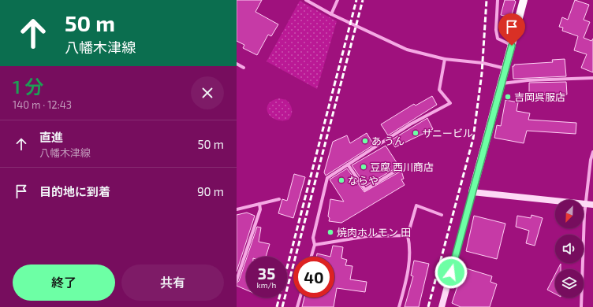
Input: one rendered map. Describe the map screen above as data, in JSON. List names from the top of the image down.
{
  "places": [
    "吉岡呉服店",
    "サニービル",
    "あ うん",
    "豆腐 西川商店",
    "ならや",
    "焼肉ホルモン 田"
  ],
  "north": "bottom left",
  "page": {
    "turn": ["50 m", "八幡木津線"],
    "heading": ["1 分", "140 m · 12:43"],
    "list": [
      {
        "name": "直進",
        "note": "八幡木津線",
        "value": "50 m"
      },
      {
        "name": "目的地に到着",
        "value": "90 m"
      }
    ],
    "speed": "35 km/h",
    "limit": "40",
    "buttons": ["終了", "共有"]
  }
}
